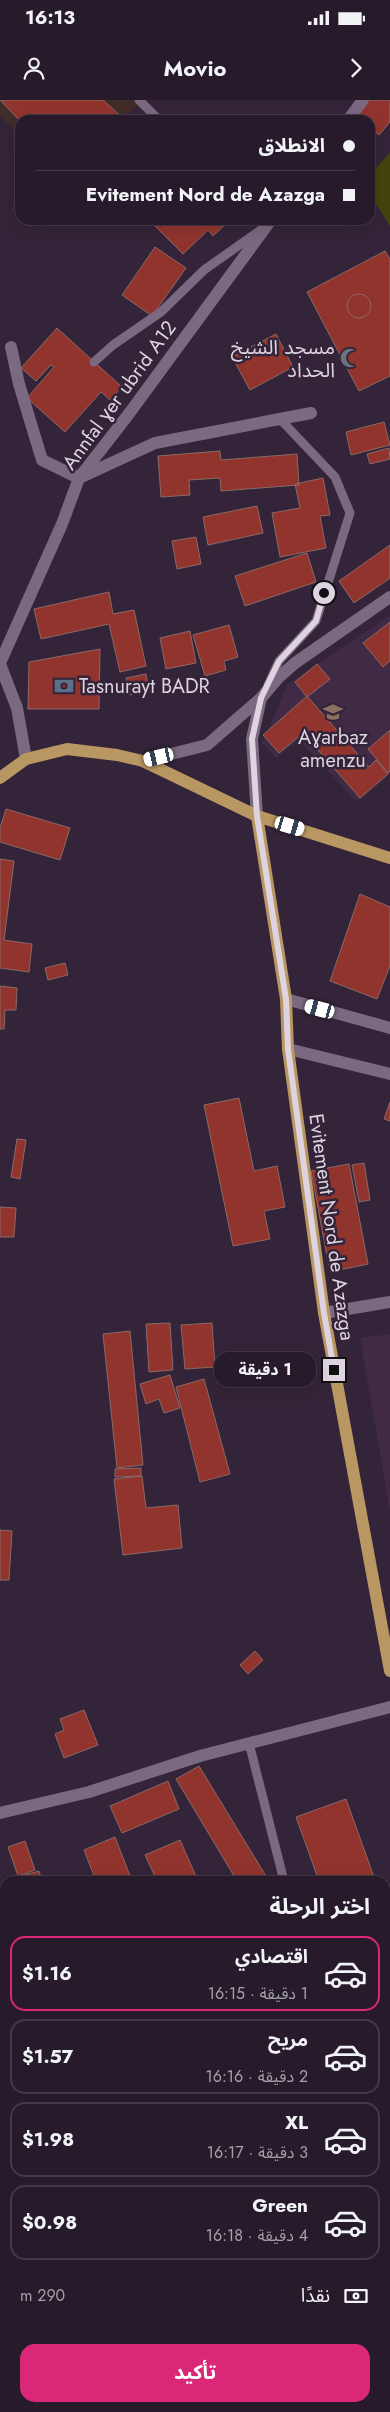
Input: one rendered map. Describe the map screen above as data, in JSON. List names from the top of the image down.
{
  "streets": {
    "main road": ["Evitement Nord de Azazga"],
    "street": ["Annfal ɣer ubrid A12"]
  },
  "places": {
    "mosque": ["مسجد الشيخ الحداد"],
    "bank": ["Tasnurayt BADR"],
    "school or university": ["Aɣarbaz amenzu"]
  },
  "page": {
    "status": "16:13",
    "header": "Movio",
    "banner": ["الانطلاق", "Evitement Nord de Azazga"],
    "bubble": "1 دقيقة",
    "heading": "اختر الرحلة",
    "list": [
      {
        "name": "اقتصادي",
        "note": "1 دقيقة · 16:15",
        "value": "$1.16"
      },
      {
        "name": "مريح",
        "note": "2 دقيقة · 16:16",
        "value": "$1.57"
      },
      {
        "name": "XL",
        "note": "3 دقيقة · 16:17",
        "value": "$1.98"
      },
      {
        "name": "Green",
        "note": "4 دقيقة · 16:18",
        "value": "$0.98"
      }
    ],
    "pay": ["نقدًا", "290 m"],
    "buttons": "تأكيد"
  }
}
